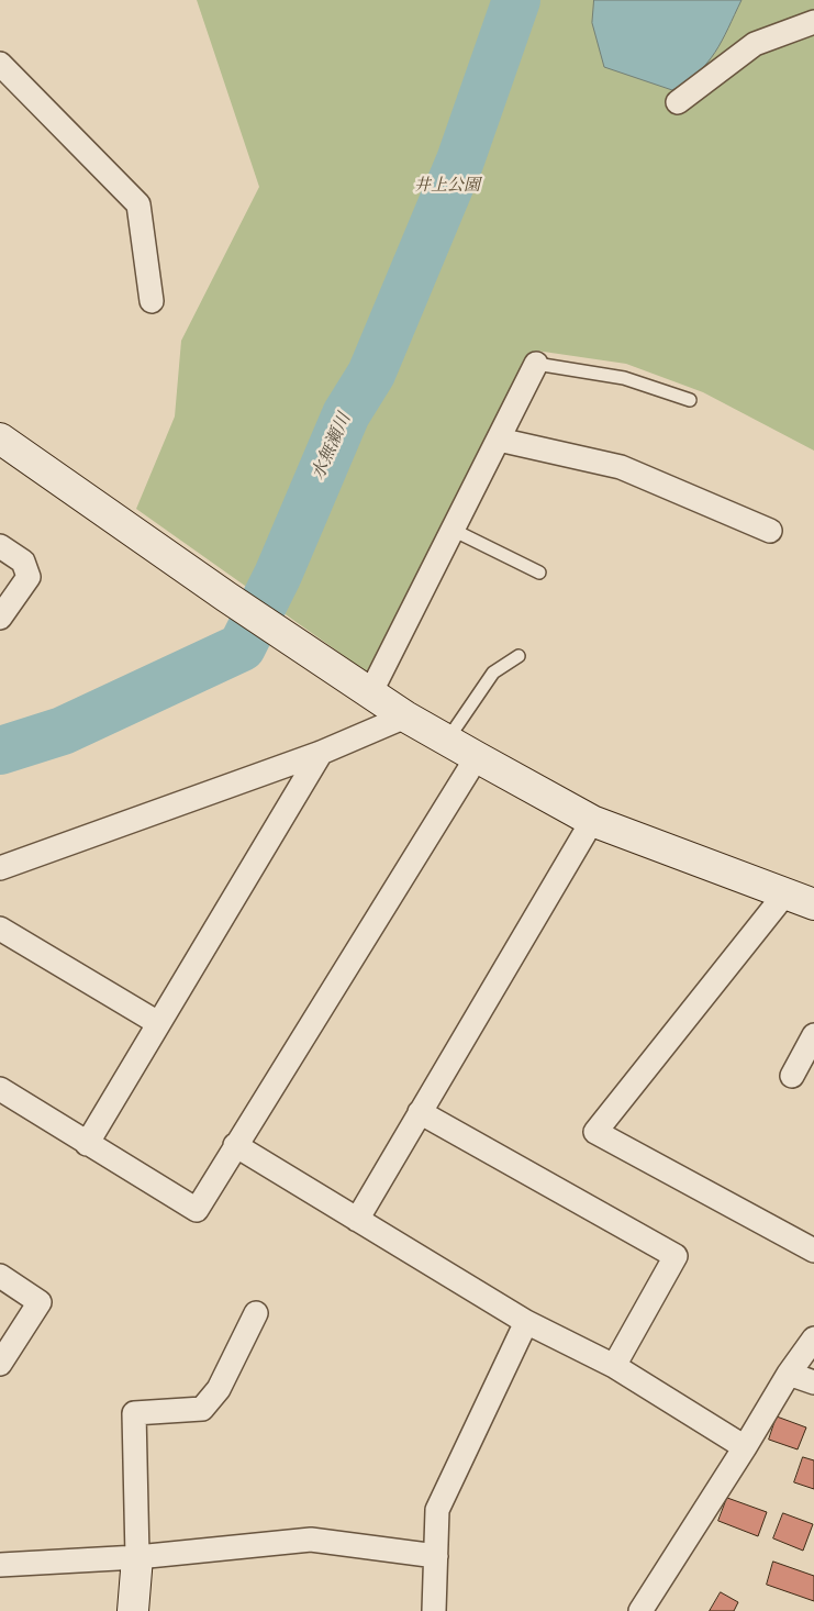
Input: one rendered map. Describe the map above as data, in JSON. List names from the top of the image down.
{
  "water": ["水無瀬川"],
  "parks": ["井上公園"]
}
